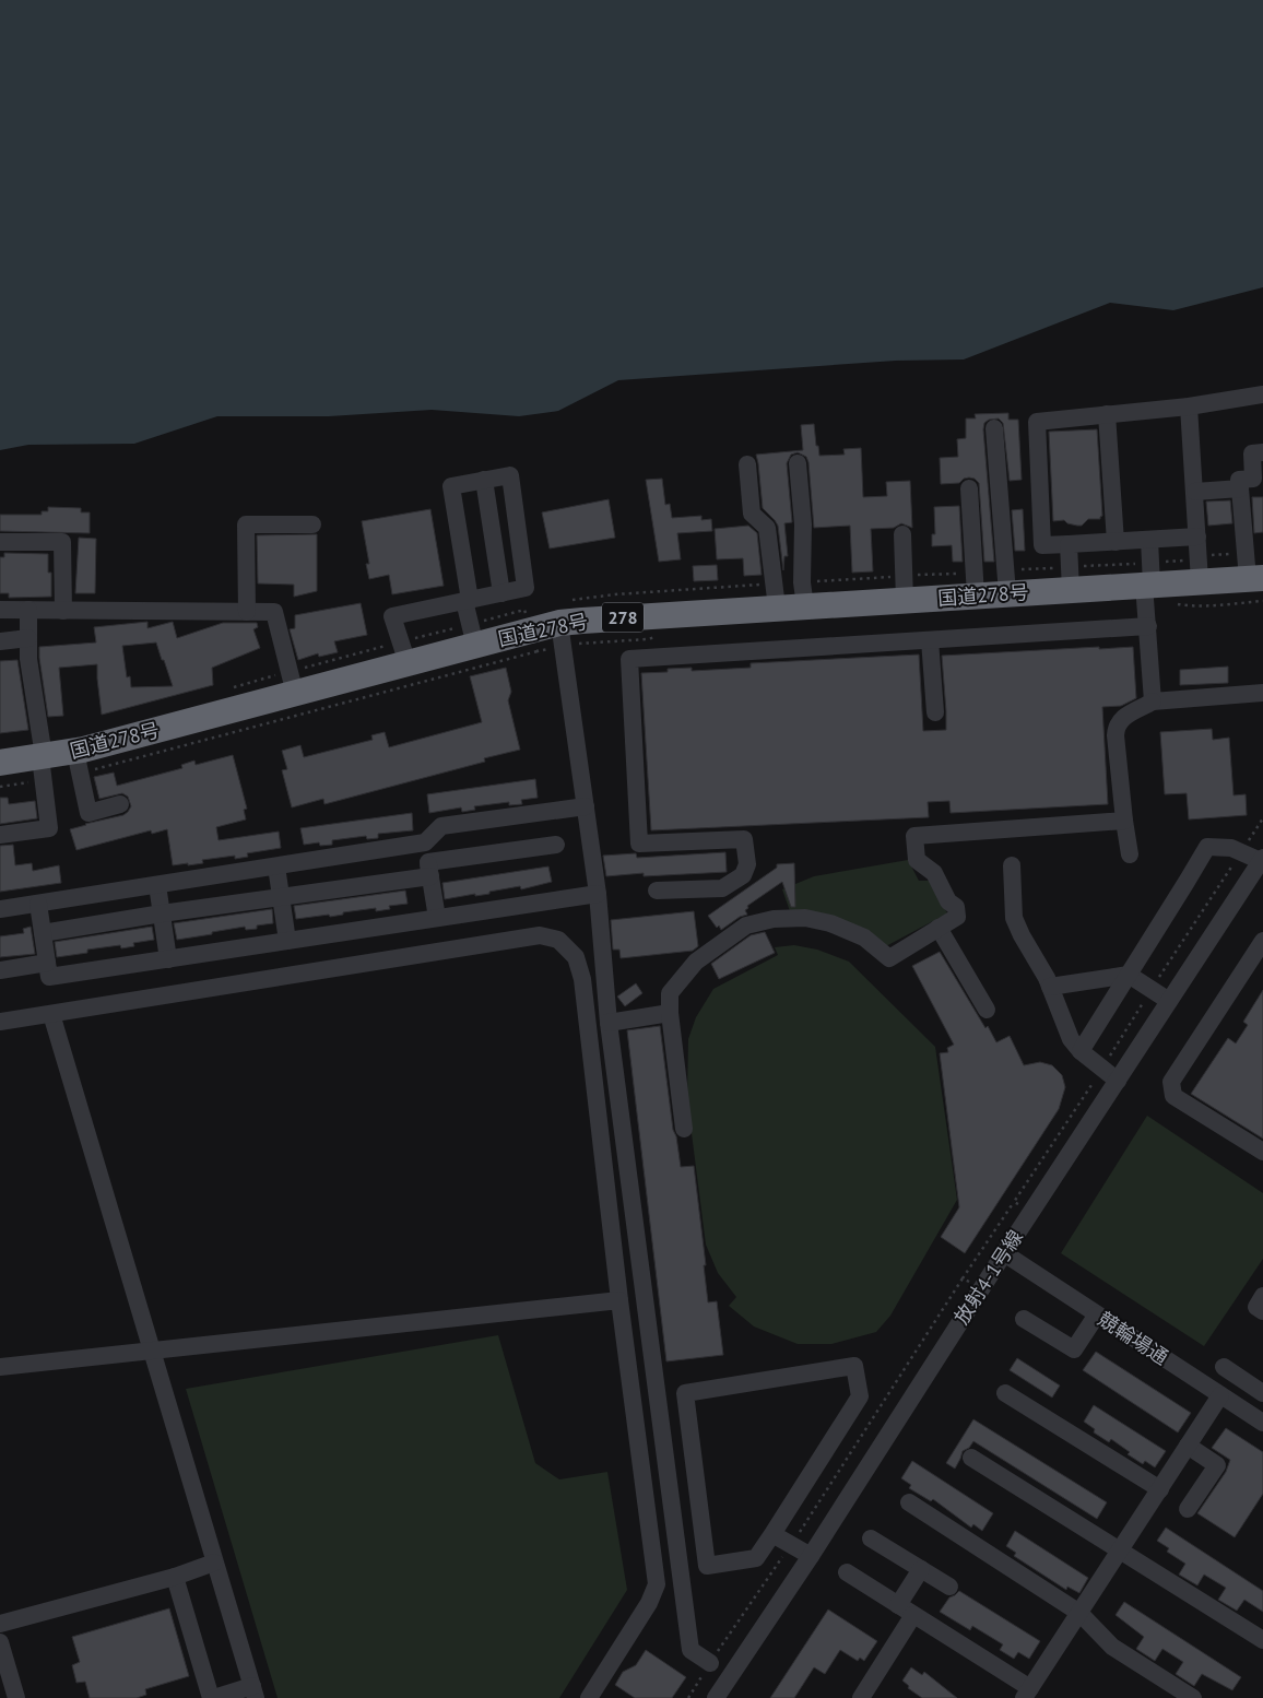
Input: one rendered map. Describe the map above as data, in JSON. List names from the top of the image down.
{
  "streets": {
    "highway": ["国道278号", "278"],
    "street": ["放射4-1号線", "競輪場通"]
  },
  "crossings": [
    ["放射4-1号線", "競輪場通"]
  ]
}
